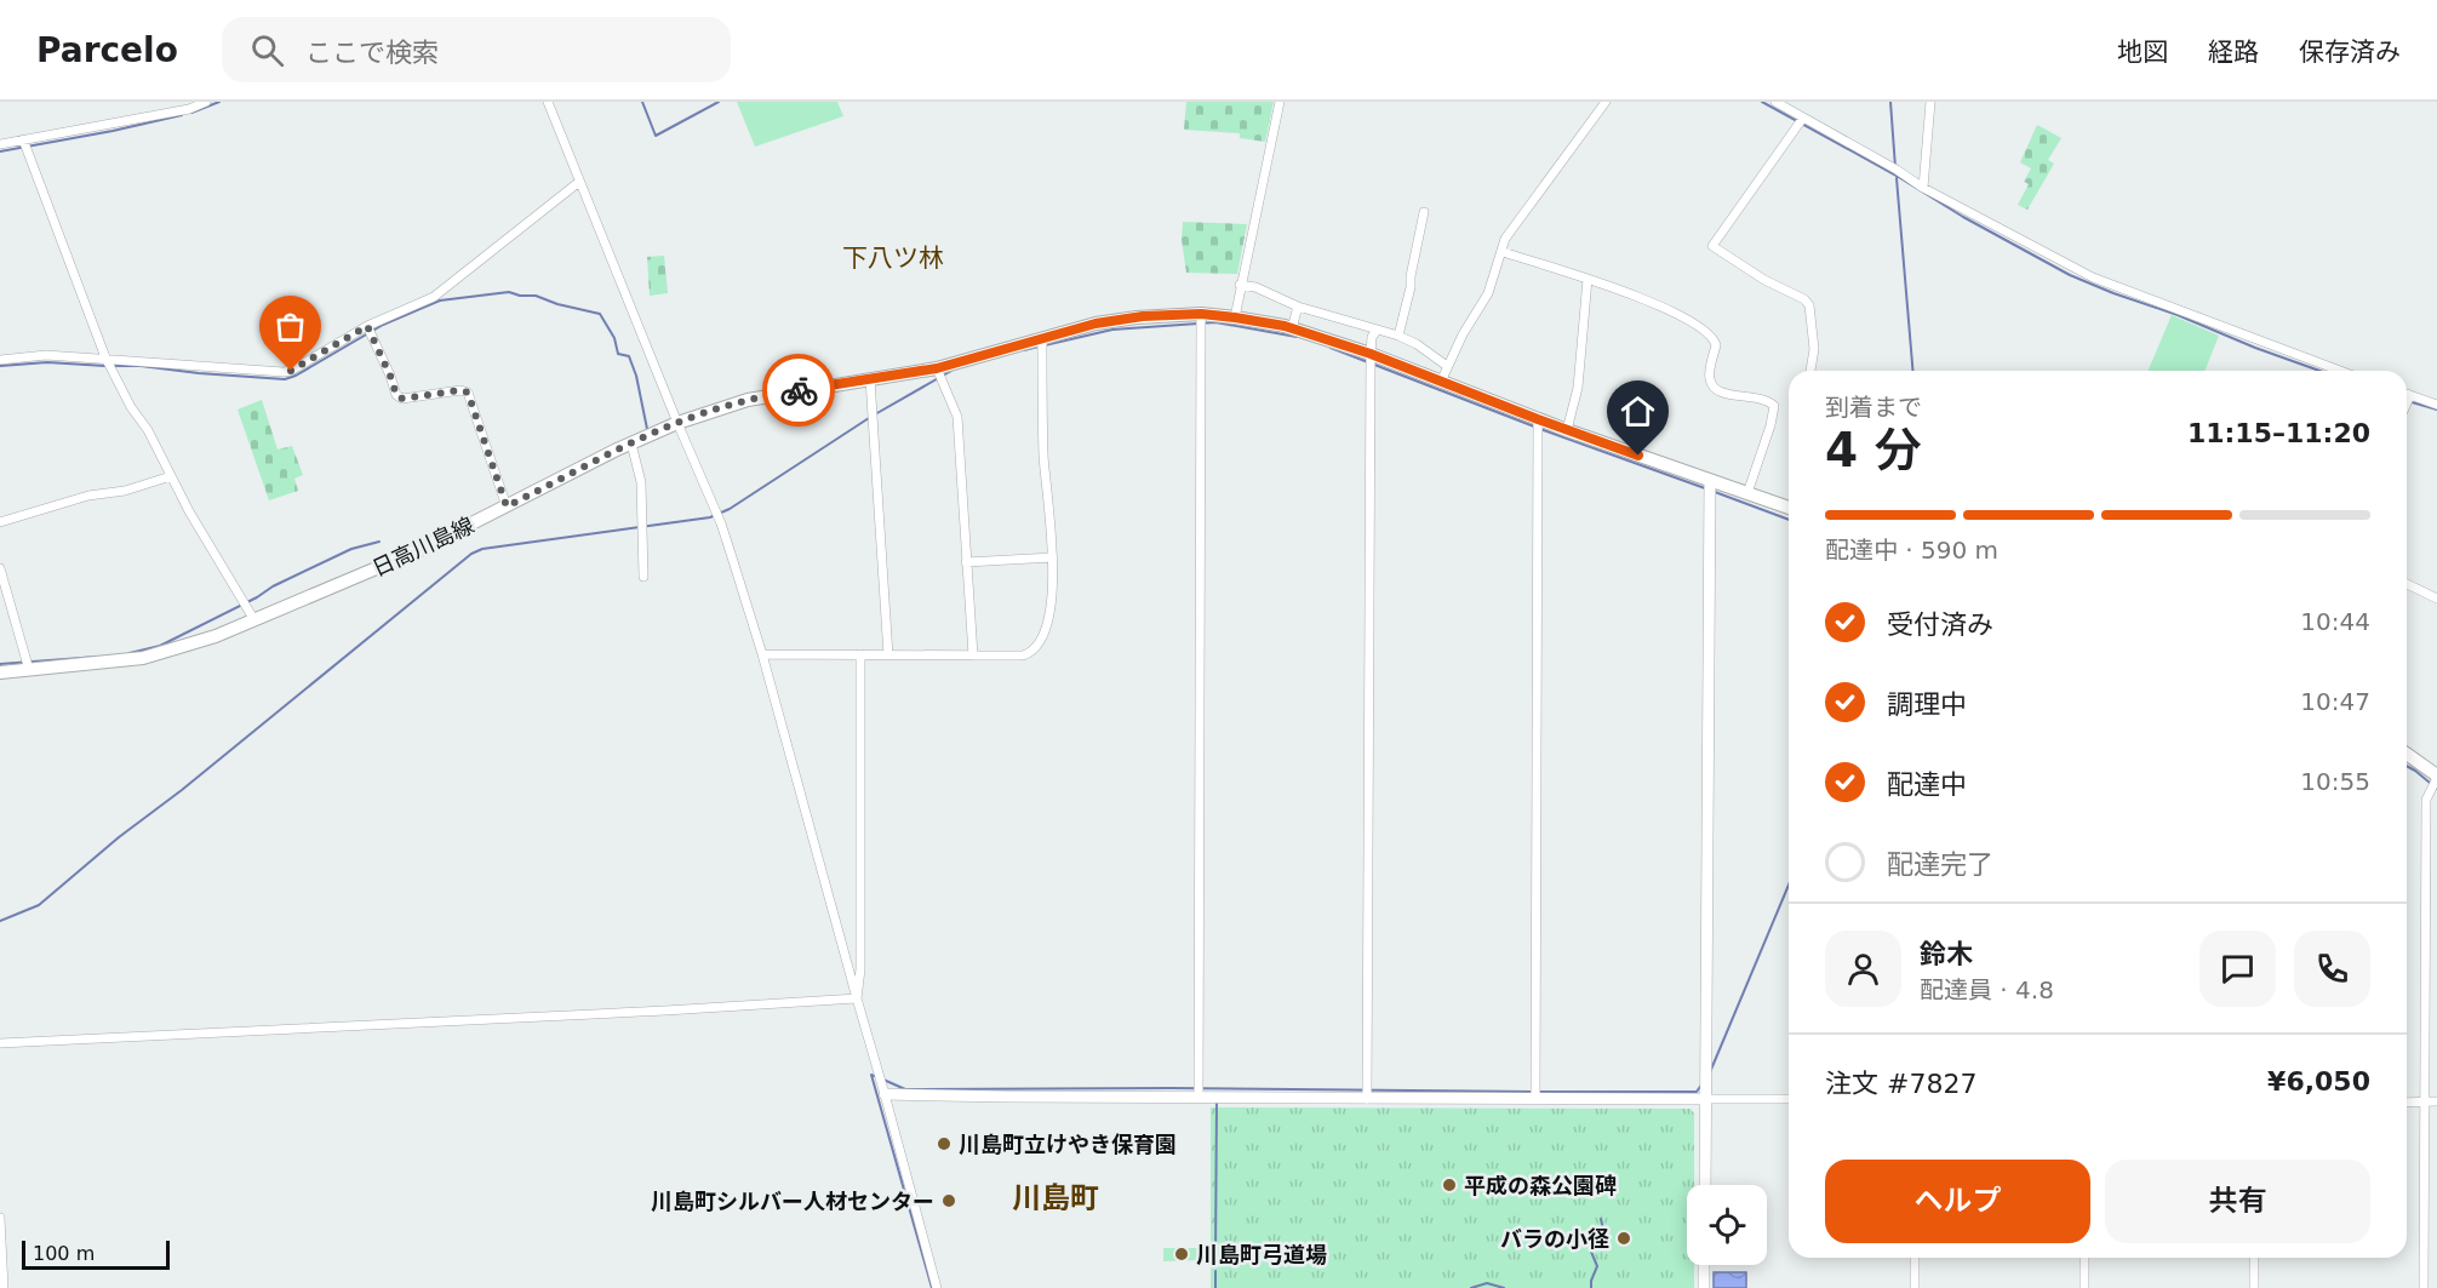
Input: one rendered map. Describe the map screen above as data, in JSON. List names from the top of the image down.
{
  "streets": {
    "main road": ["日高川島線"]
  },
  "districts": ["下八ツ林", "川島町"],
  "places": [
    "川島町立けやき保育園",
    "平成の森公園碑",
    "川島町シルバー人材センター",
    "バラの小径",
    "川島町弓道場"
  ],
  "scale_bar": "100 m",
  "page": {
    "header": "Parcelo",
    "search": "ここで検索",
    "nav": ["地図", "経路", "保存済み"],
    "heading": ["4 分", "到着まで", "11:15–11:20"],
    "panel": [
      "鈴木",
      "配達員 · 4.8",
      "注文 #7827",
      "¥6,050"
    ],
    "bar": "配達中 · 590 m",
    "list": [
      ["受付済み", "10:44"],
      ["調理中", "10:47"],
      ["配達中", "10:55"],
      "配達完了"
    ],
    "buttons": ["ヘルプ", "共有"],
    "scale": "100 m"
  }
}
